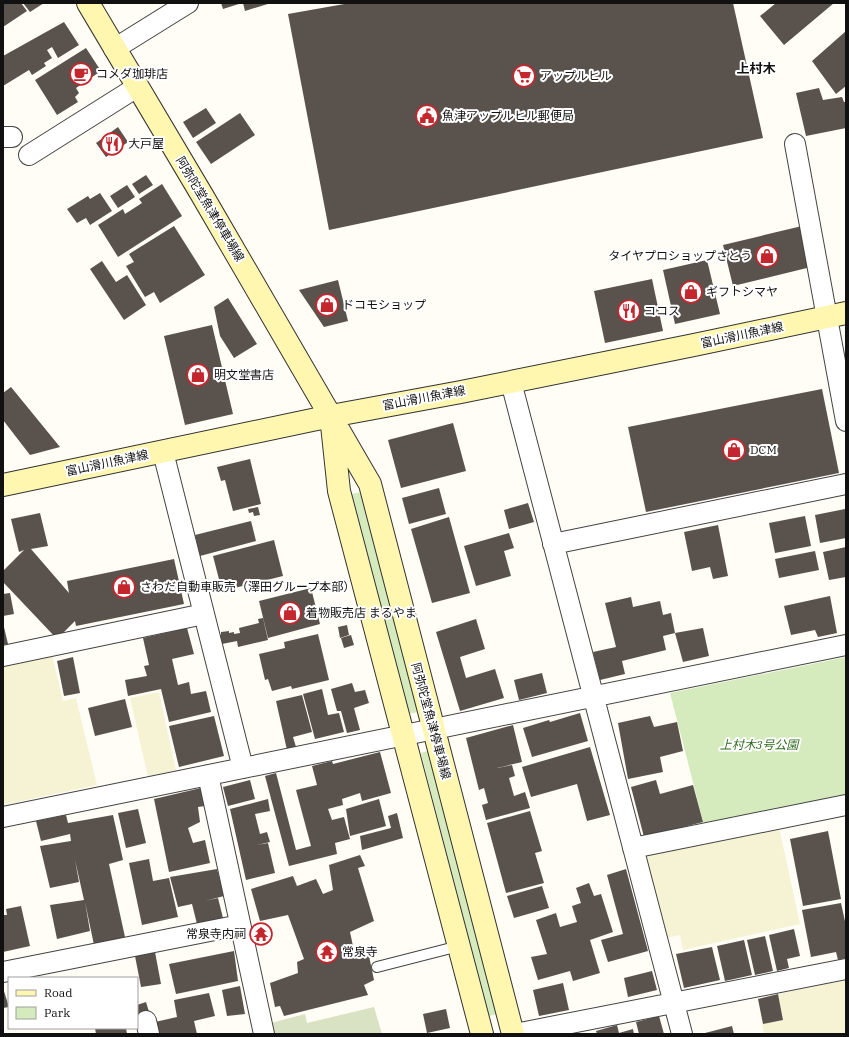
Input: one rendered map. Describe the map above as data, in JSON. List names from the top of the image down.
{
  "streets": {
    "main road": ["阿弥陀堂魚津停車場線", "富山滑川魚津線"]
  },
  "crossings": [
    ["阿弥陀堂魚津停車場線", "富山滑川魚津線"]
  ],
  "districts": ["上村木"],
  "parks": ["上村木3号公園"],
  "places": {
    "cafe": ["コメダ珈琲店"],
    "supermarket": ["アップルヒル"],
    "public building": ["魚津アップルヒル郵便局"],
    "restaurant": ["大戸屋", "ココス"],
    "shop": [
      "タイヤプロショップさとう",
      "ギフトシマヤ",
      "ドコモショップ",
      "明文堂書店",
      "DCM",
      "さわだ自動車販売（澤田グループ本部）",
      "着物販売店 まるやま"
    ],
    "temple": ["常泉寺内祠", "常泉寺"]
  },
  "legend": ["Road", "Park"]
}
